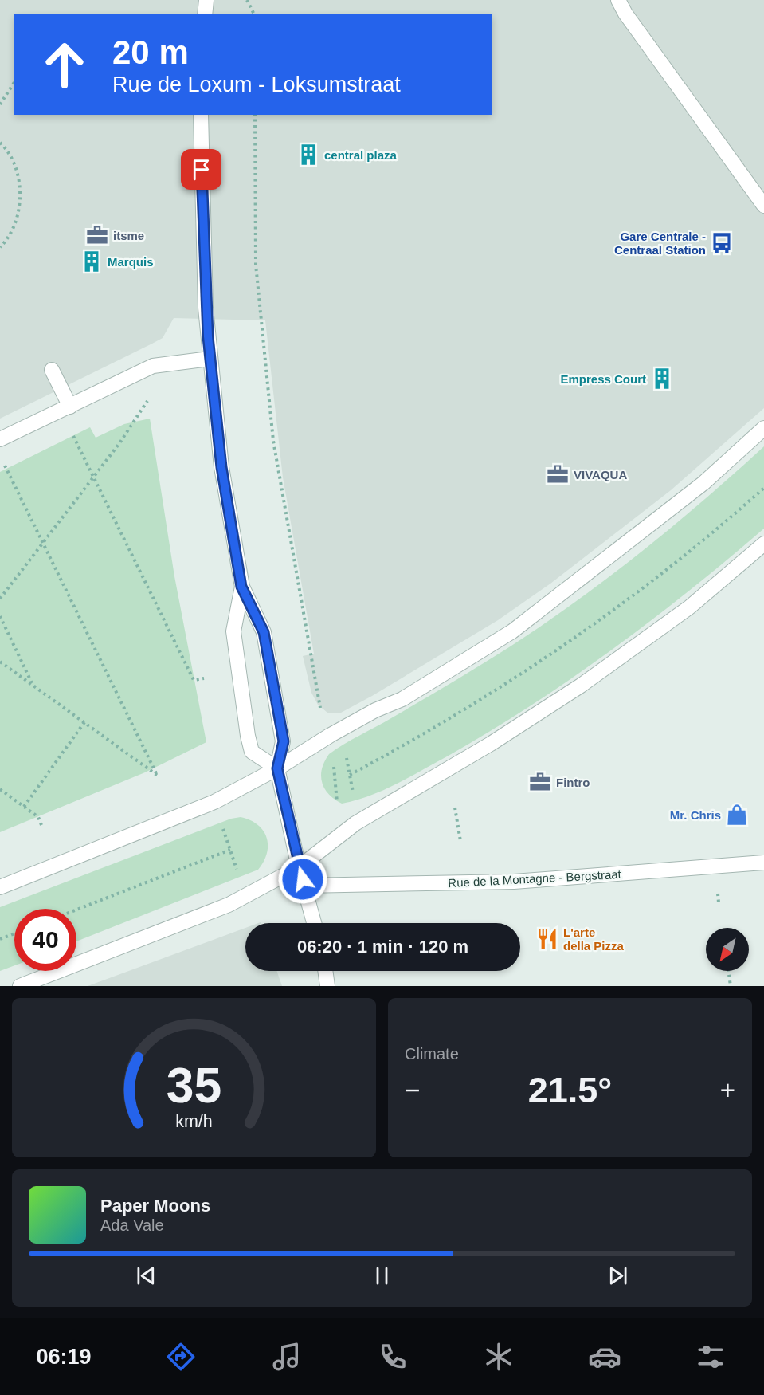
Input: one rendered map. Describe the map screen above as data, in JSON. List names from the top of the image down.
{
  "streets": {
    "street": ["Rue de la Montagne - Bergstraat"]
  },
  "places": {
    "building": ["central plaza", "Marquis", "Empress Court"],
    "office": ["itsme", "VIVAQUA", "Fintro"],
    "bus stop": ["Gare Centrale - Centraal Station"],
    "shop": ["Mr. Chris"],
    "restaurant": ["L'arte della Pizza"]
  },
  "north": "bottom left",
  "page": {
    "turn": ["20 m", "Rue de Loxum - Loksumstraat"],
    "limit": "40",
    "trip": "06:20 · 1 min · 120 m",
    "tile": "Climate",
    "heat": ["−", "21.5°", "+"],
    "song": ["Paper Moons", "Ada Vale"],
    "tabs": "06:19",
    "gauge": ["35", "km/h"]
  }
}
